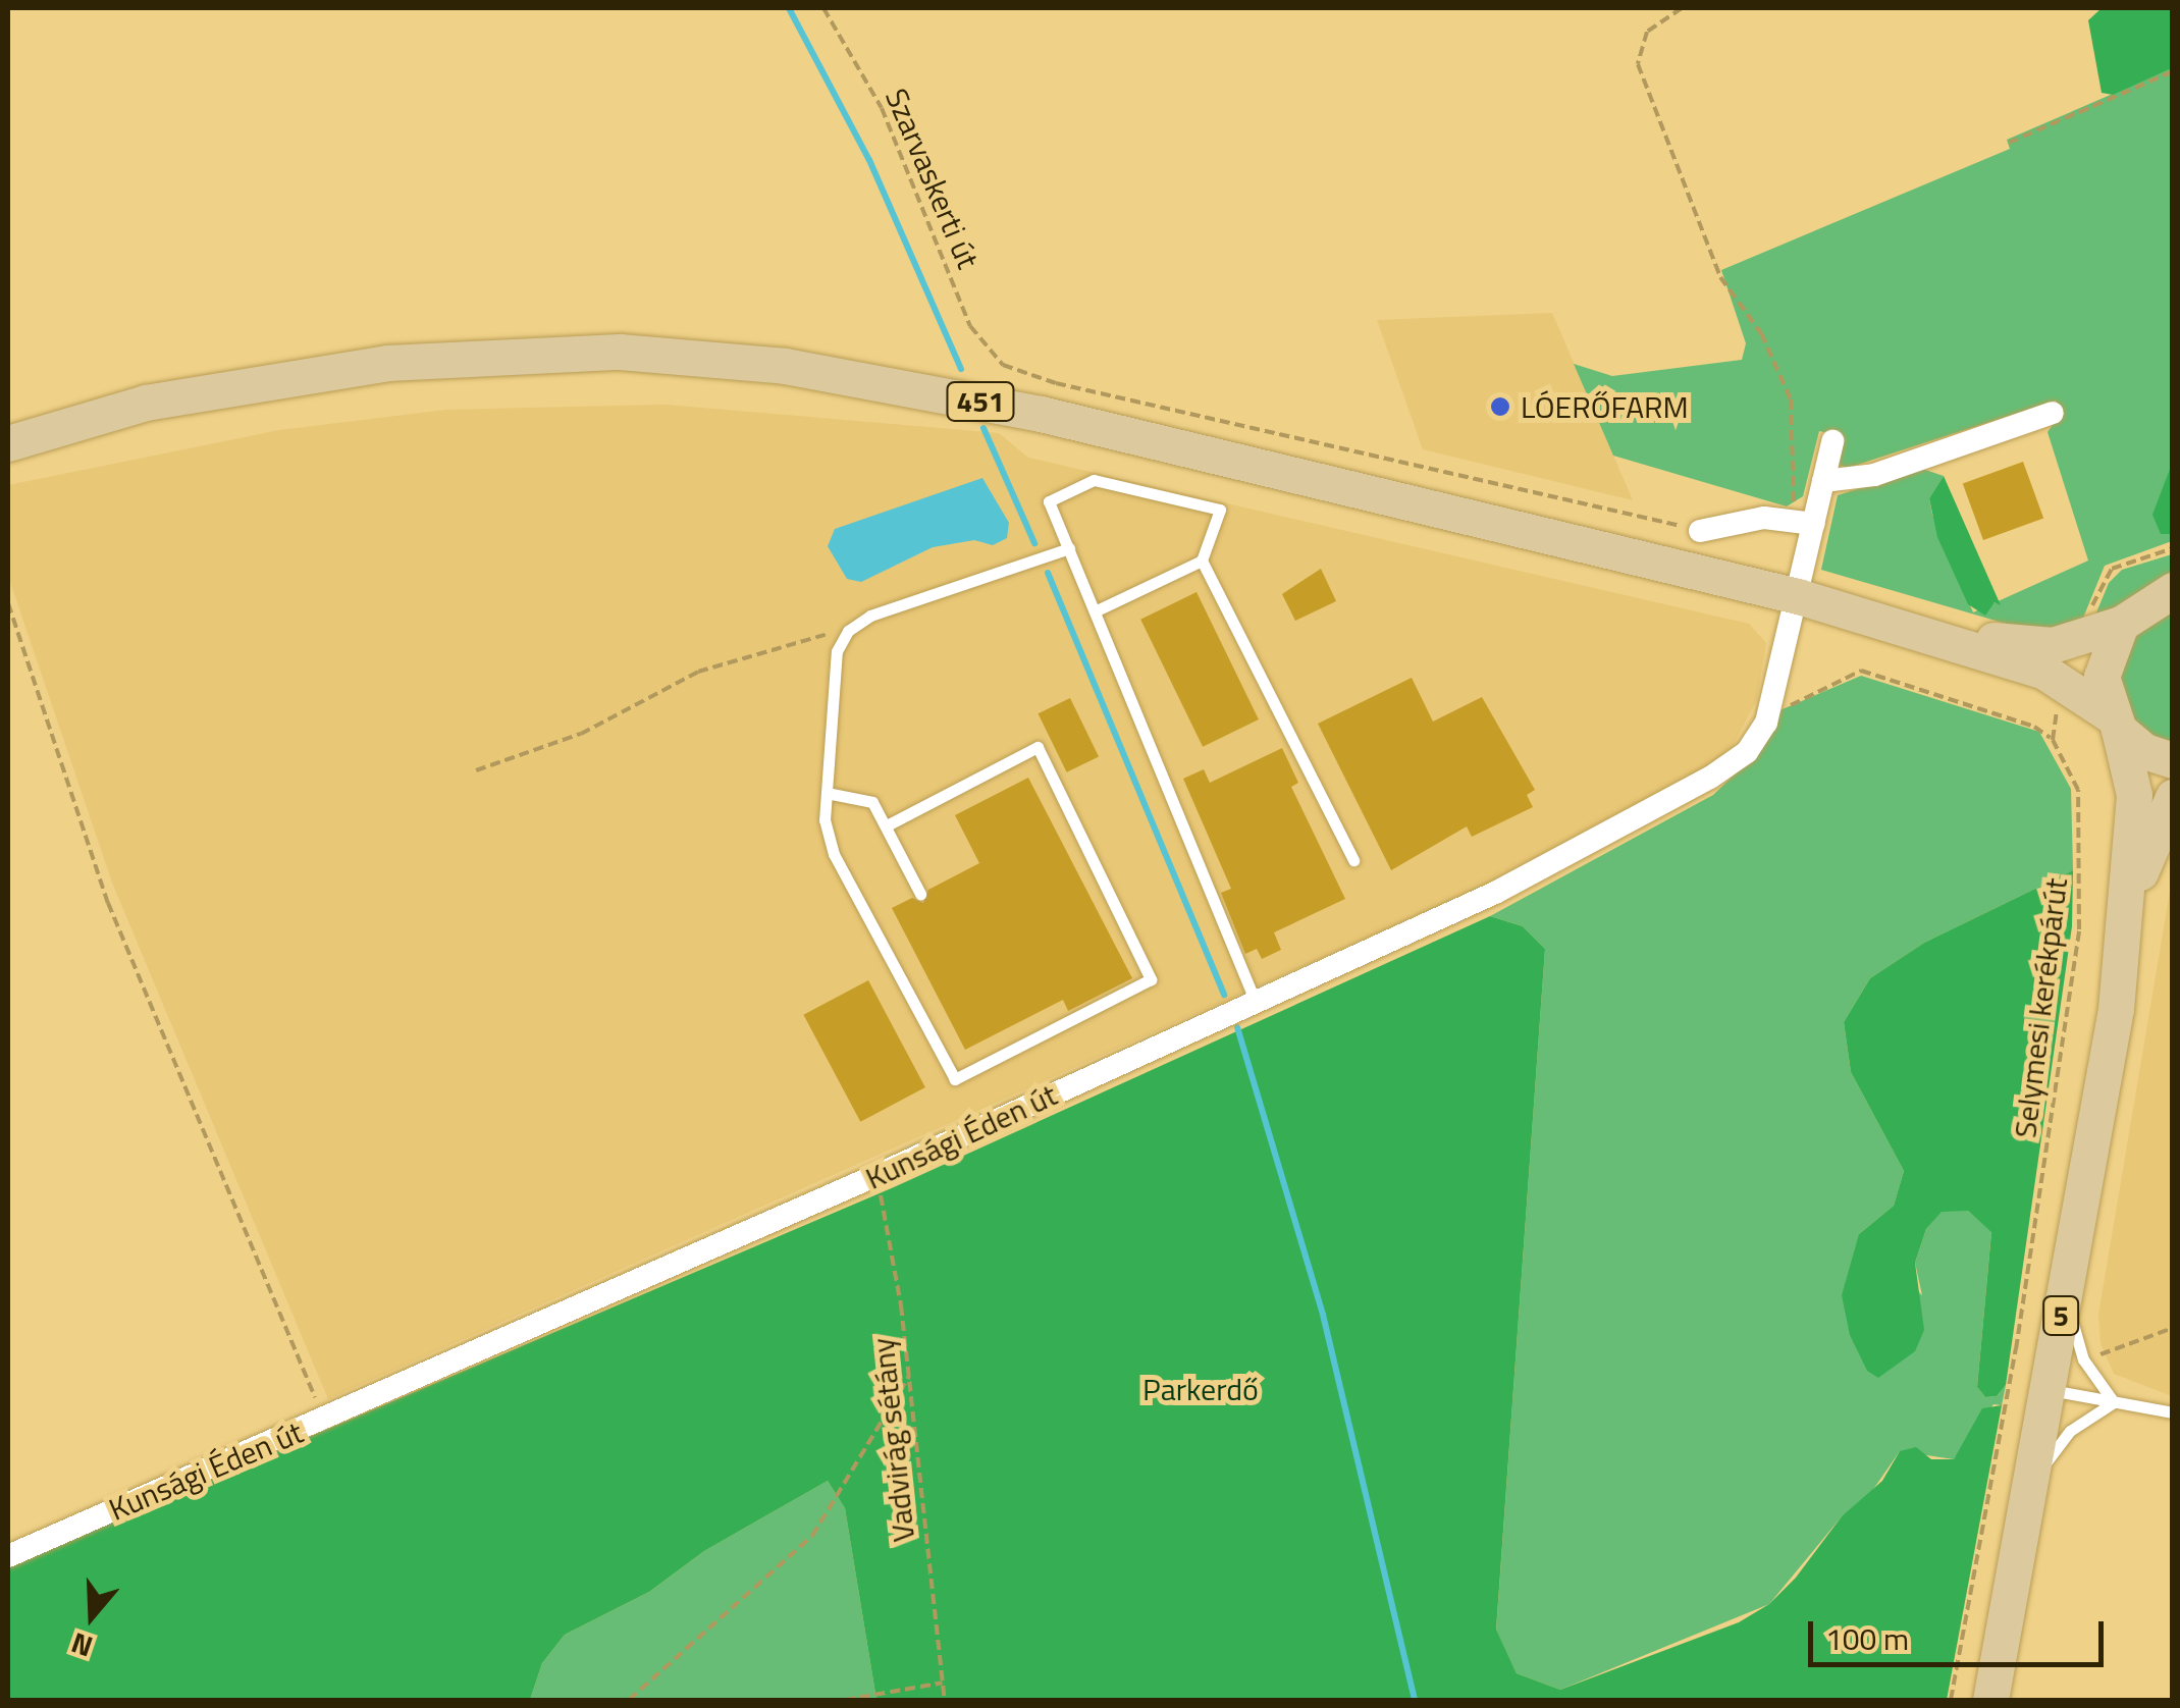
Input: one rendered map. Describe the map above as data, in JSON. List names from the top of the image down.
{
  "streets": {
    "main road": ["451", "5"],
    "street": ["Kunsági Éden út"],
    "path": ["Szarvaskerti út", "Selymesi kerékpárút", "Vadvirág sétány"]
  },
  "crossings": [
    ["451", "Kunsági Éden út"],
    ["451", "5"],
    ["Kunsági Éden út", "Vadvirág sétány"]
  ],
  "parks": ["Parkerdő"],
  "places": ["LÓERŐFARM"],
  "scale_bar": "100 m",
  "north": "bottom"
}
